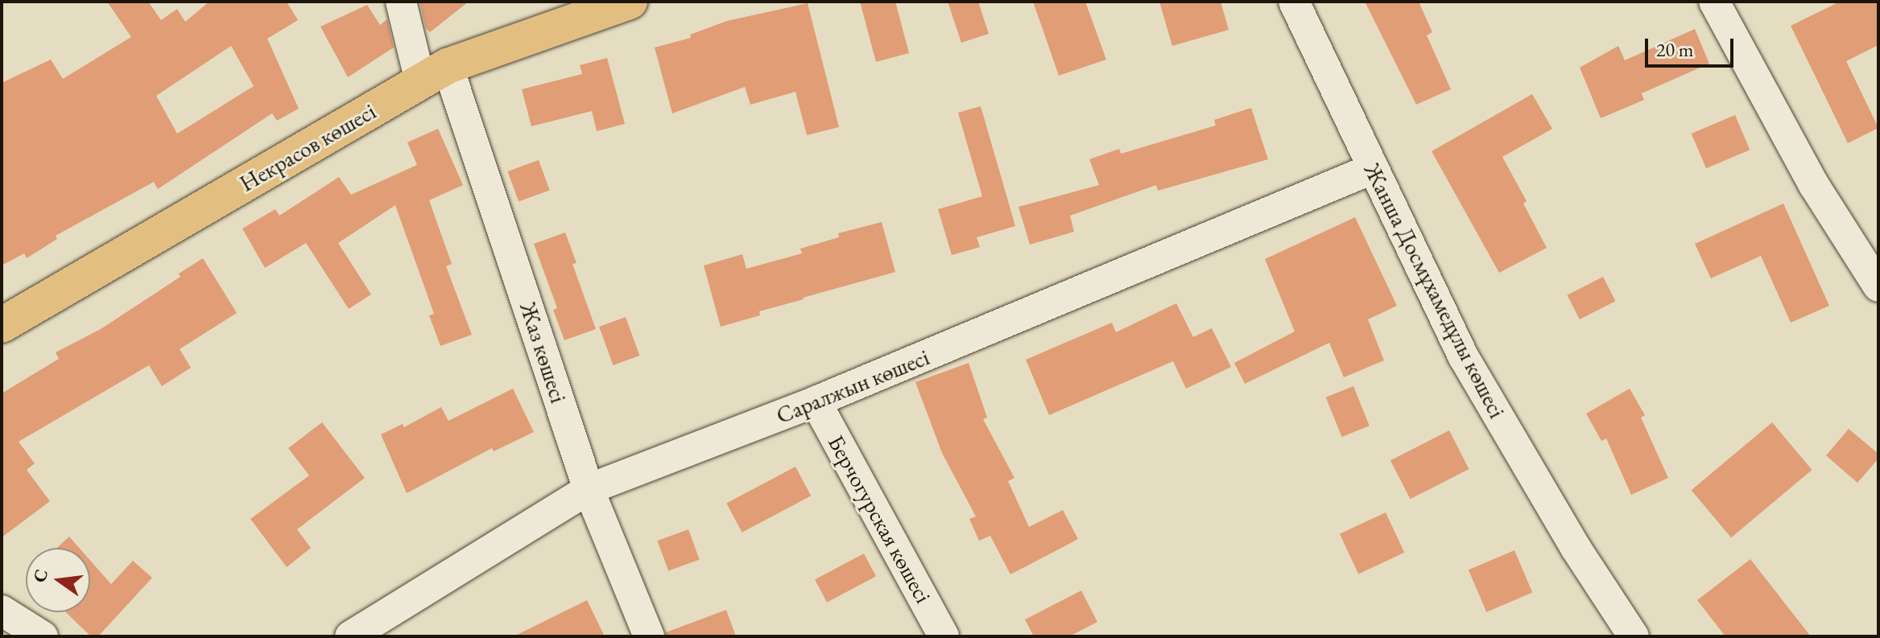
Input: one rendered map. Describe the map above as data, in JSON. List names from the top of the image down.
{
  "streets": {
    "main road": ["Некрасов көшесі"],
    "street": [
      "Жанша Досмұхамедұлы көшесі",
      "Жаз көшесі",
      "Саралжын көшесі",
      "Берчогурская көшесі"
    ]
  },
  "crossings": [
    ["Некрасов көшесі", "Жаз көшесі"],
    ["Жанша Досмұхамедұлы көшесі", "Саралжын көшесі"],
    ["Жаз көшесі", "Саралжын көшесі"],
    ["Саралжын көшесі", "Берчогурская көшесі"]
  ],
  "scale_bar": "20 m",
  "north": "left"
}
